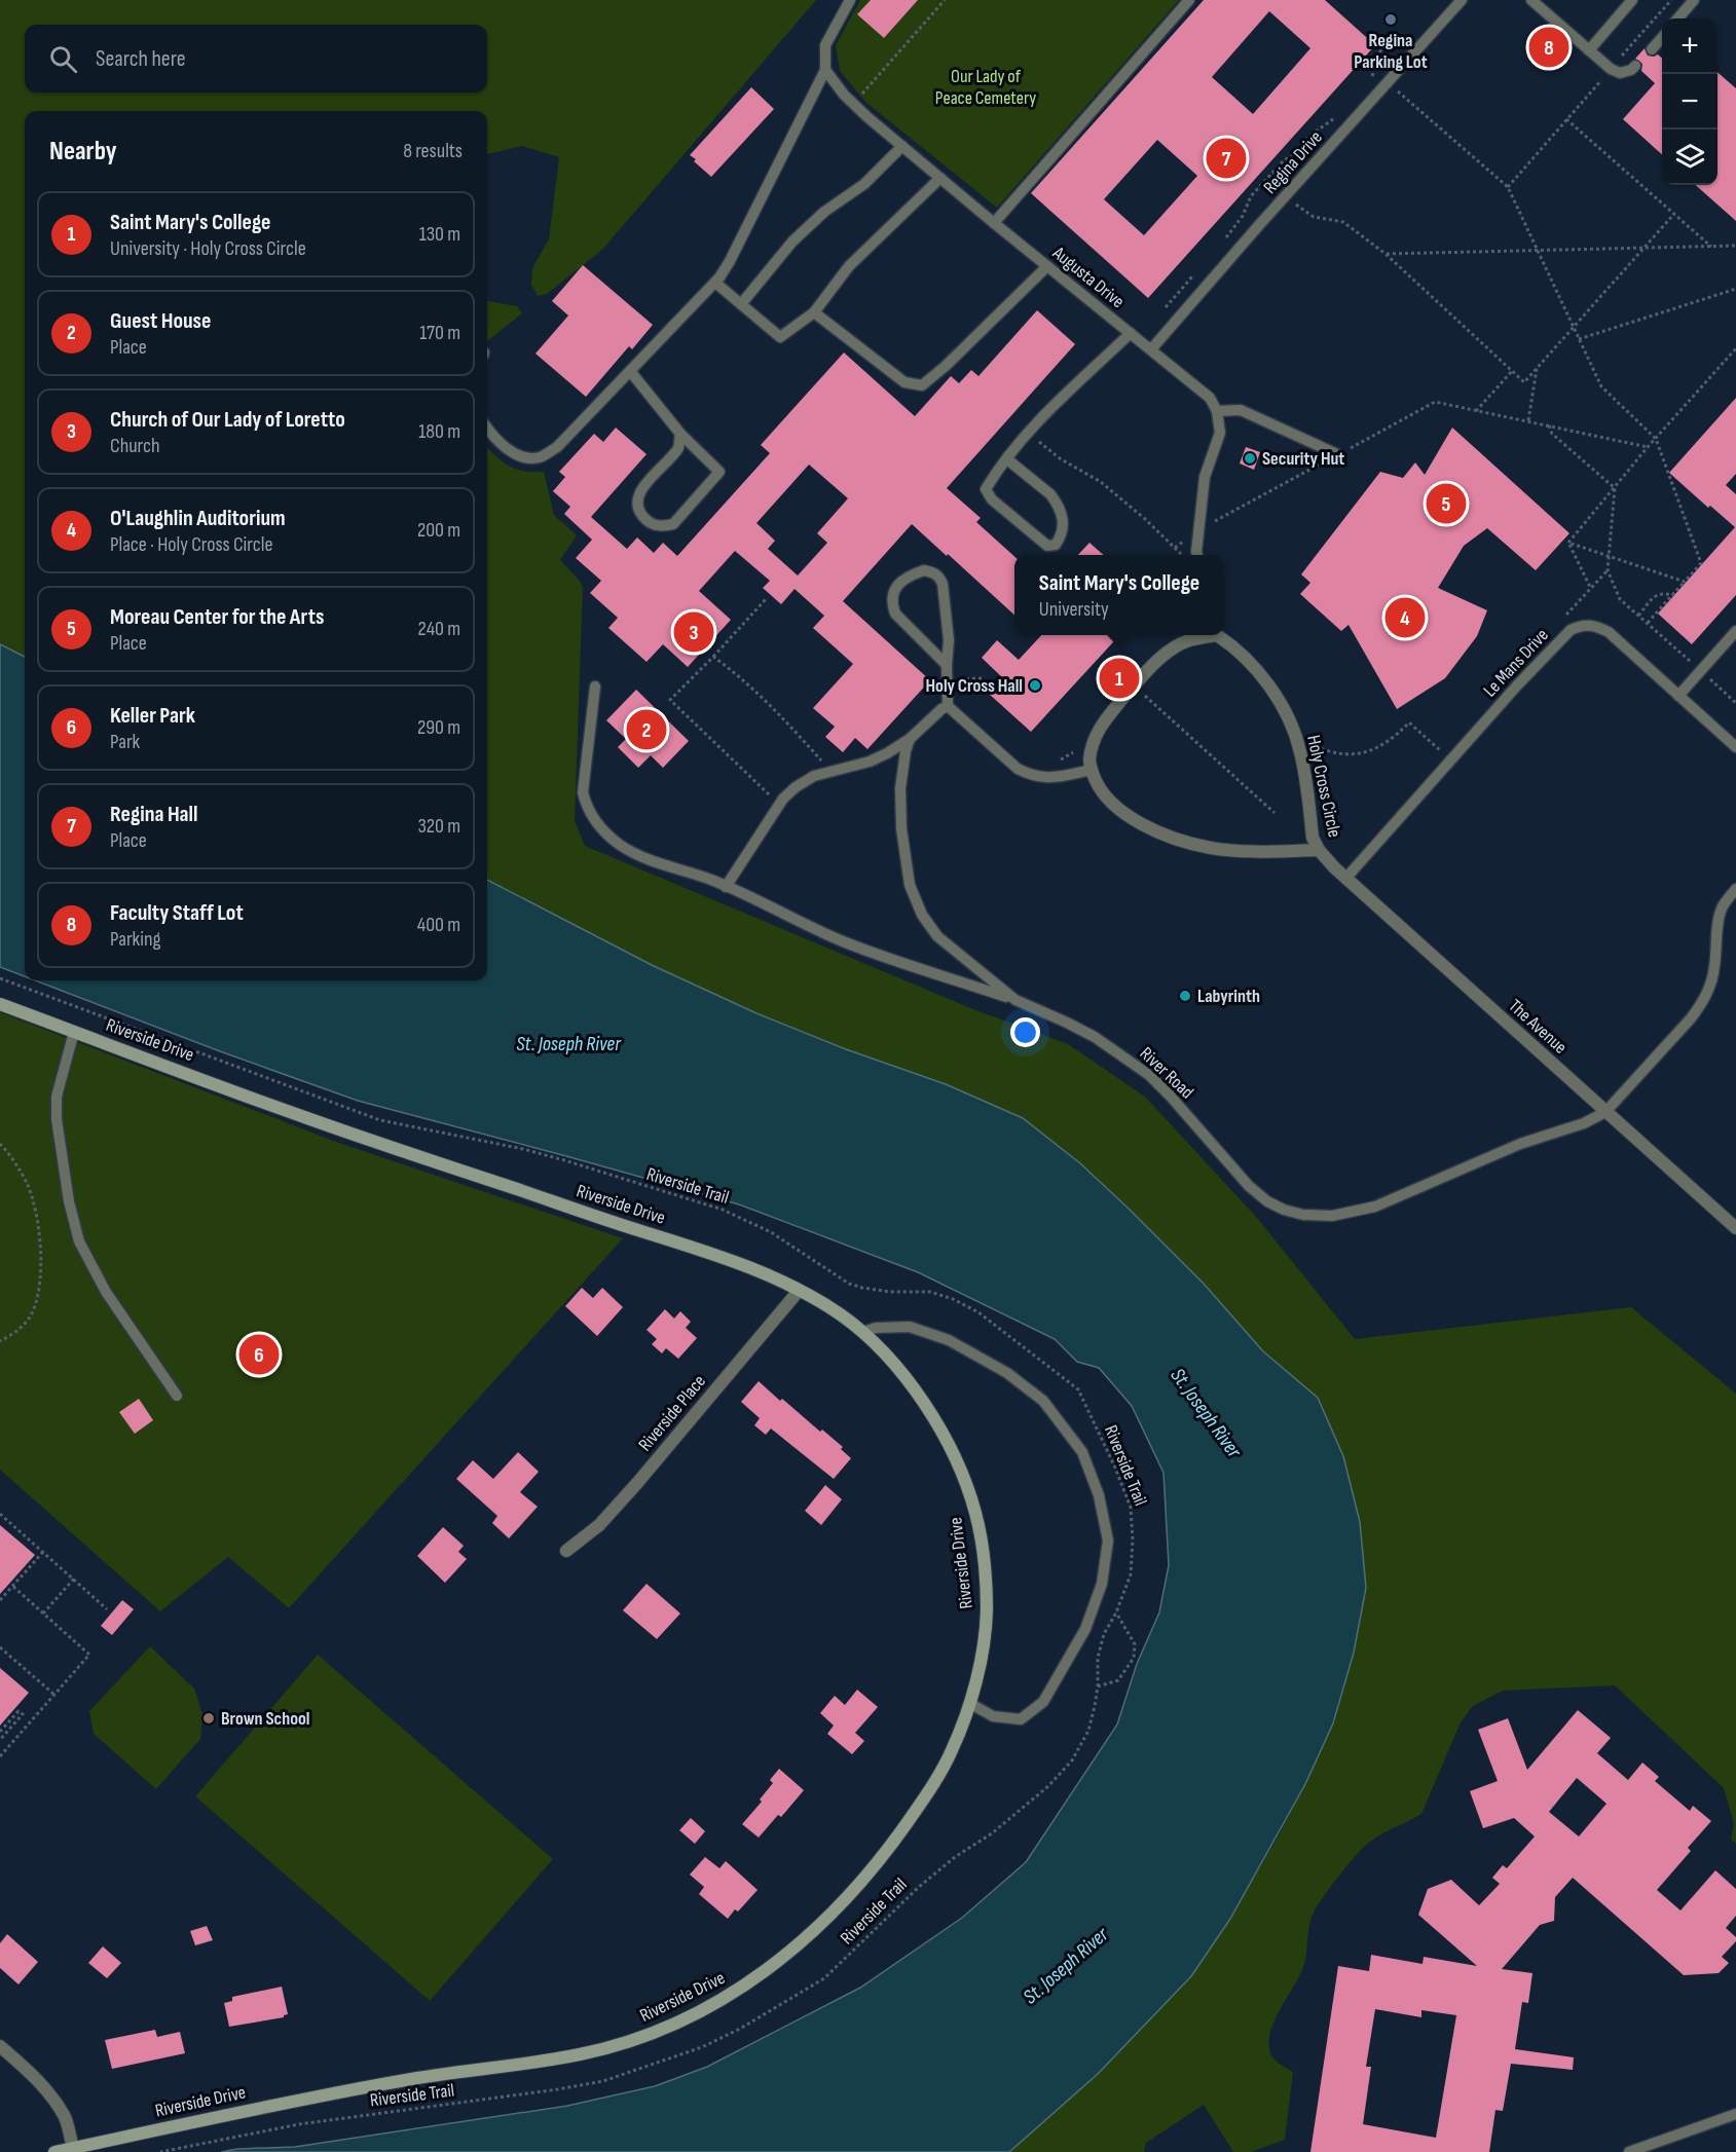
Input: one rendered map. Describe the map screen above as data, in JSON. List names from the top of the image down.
{
  "streets": {
    "street": [
      "Holy Cross Circle",
      "The Avenue",
      "Riverside Drive",
      "Riverside Place"
    ],
    "lane": [
      "Regina Drive",
      "Augusta Drive",
      "Le Mans Drive",
      "River Road"
    ],
    "path": ["Riverside Trail"]
  },
  "crossings": [
    ["Regina Drive", "Augusta Drive"],
    ["Le Mans Drive", "The Avenue"],
    ["Holy Cross Circle", "The Avenue"],
    ["The Avenue", "River Road"],
    ["Riverside Drive", "Riverside Place"]
  ],
  "water": ["St. Joseph River"],
  "parks": ["Our Lady of Peace Cemetery"],
  "places": [
    "Regina Parking Lot",
    "Security Hut",
    "Holy Cross Hall",
    "Labyrinth",
    "Brown School"
  ],
  "page": {
    "map_buttons": ["+", "−"],
    "pins": [
      "8",
      "7",
      "5",
      "4",
      "3",
      "1",
      "2",
      "6"
    ],
    "search": "Search here",
    "heading": ["Nearby", "8 results"],
    "list": [
      {
        "mark": "1",
        "name": "Saint Mary's College",
        "note": "University · Holy Cross Circle",
        "value": "130 m"
      },
      {
        "mark": "2",
        "name": "Guest House",
        "note": "Place",
        "value": "170 m"
      },
      {
        "mark": "3",
        "name": "Church of Our Lady of Loretto",
        "note": "Church",
        "value": "180 m"
      },
      {
        "mark": "4",
        "name": "O'Laughlin Auditorium",
        "note": "Place · Holy Cross Circle",
        "value": "200 m"
      },
      {
        "mark": "5",
        "name": "Moreau Center for the Arts",
        "note": "Place",
        "value": "240 m"
      },
      {
        "mark": "6",
        "name": "Keller Park",
        "note": "Park",
        "value": "290 m"
      },
      {
        "mark": "7",
        "name": "Regina Hall",
        "note": "Place",
        "value": "320 m"
      },
      {
        "mark": "8",
        "name": "Faculty Staff Lot",
        "note": "Parking",
        "value": "400 m"
      }
    ],
    "popup": ["Saint Mary's College", "University"]
  }
}
